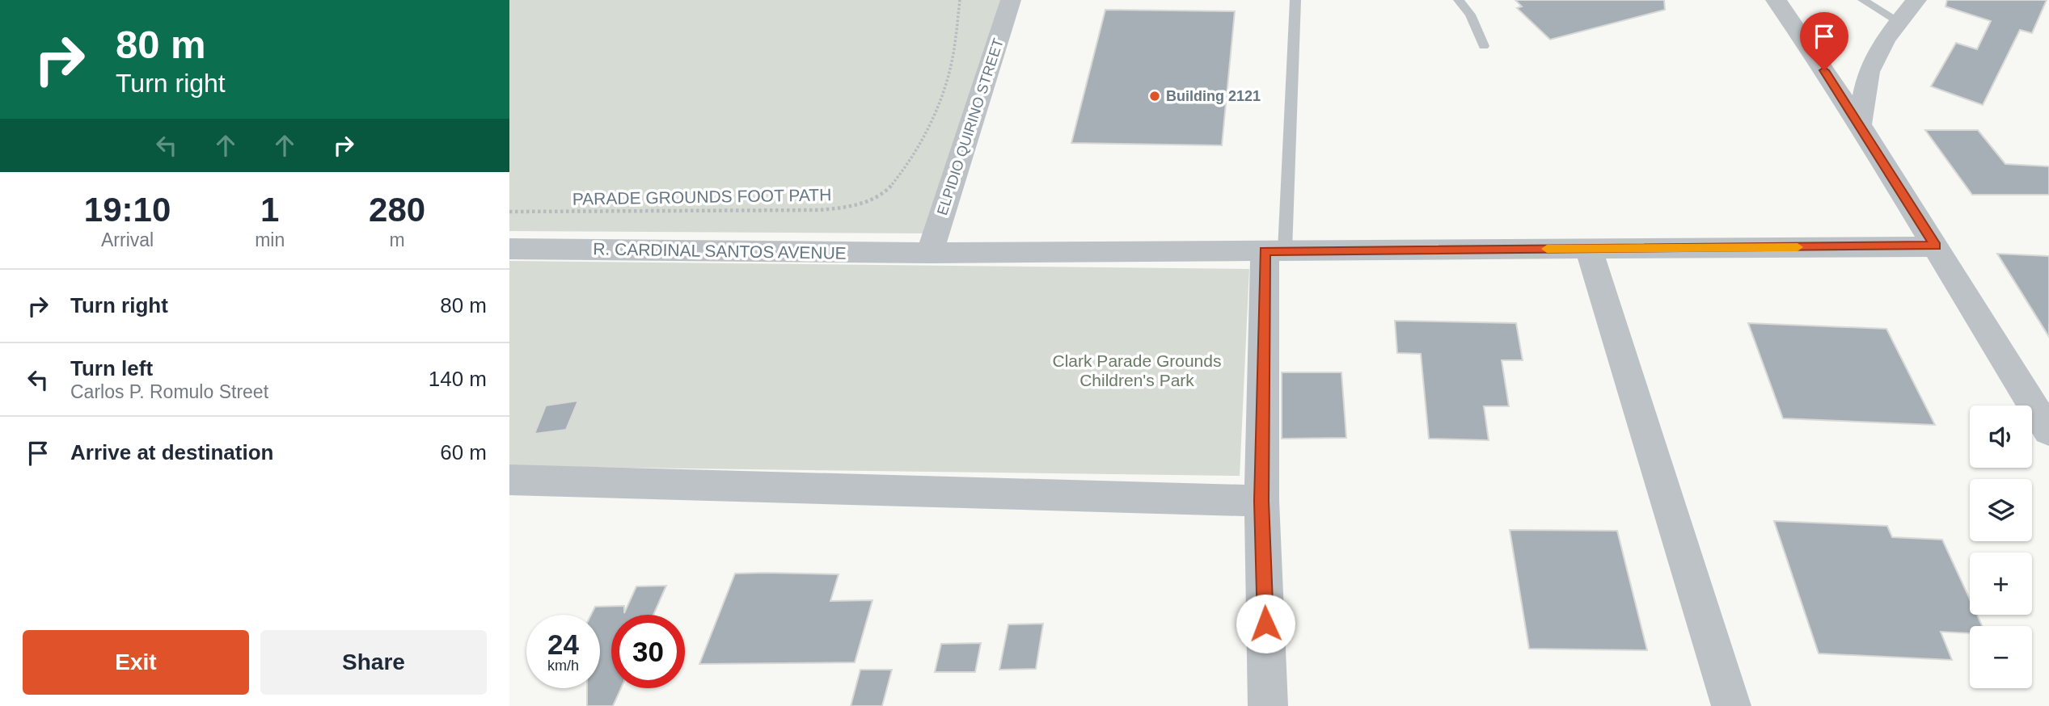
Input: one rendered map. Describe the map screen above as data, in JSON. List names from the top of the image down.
{
  "streets": {
    "street": ["ELPIDIO QUIRINO STREET", "R. CARDINAL SANTOS AVENUE"],
    "path": ["PARADE GROUNDS FOOT PATH"]
  },
  "crossings": [
    ["ELPIDIO QUIRINO STREET", "R. CARDINAL SANTOS AVENUE"]
  ],
  "parks": ["Clark Parade Grounds Children's Park"],
  "places": ["Building 2121"],
  "page": {
    "turn": ["80 m", "Turn right"],
    "eta": [
      "19:10",
      "Arrival",
      "1",
      "min",
      "280",
      "m"
    ],
    "list": [
      {
        "name": "Turn right",
        "value": "80 m"
      },
      {
        "name": "Turn left",
        "note": "Carlos P. Romulo Street",
        "value": "140 m"
      },
      {
        "name": "Arrive at destination",
        "value": "60 m"
      }
    ],
    "map_buttons": ["+", "−"],
    "speed": "24 km/h",
    "limit": "30",
    "buttons": ["Exit", "Share"]
  }
}
